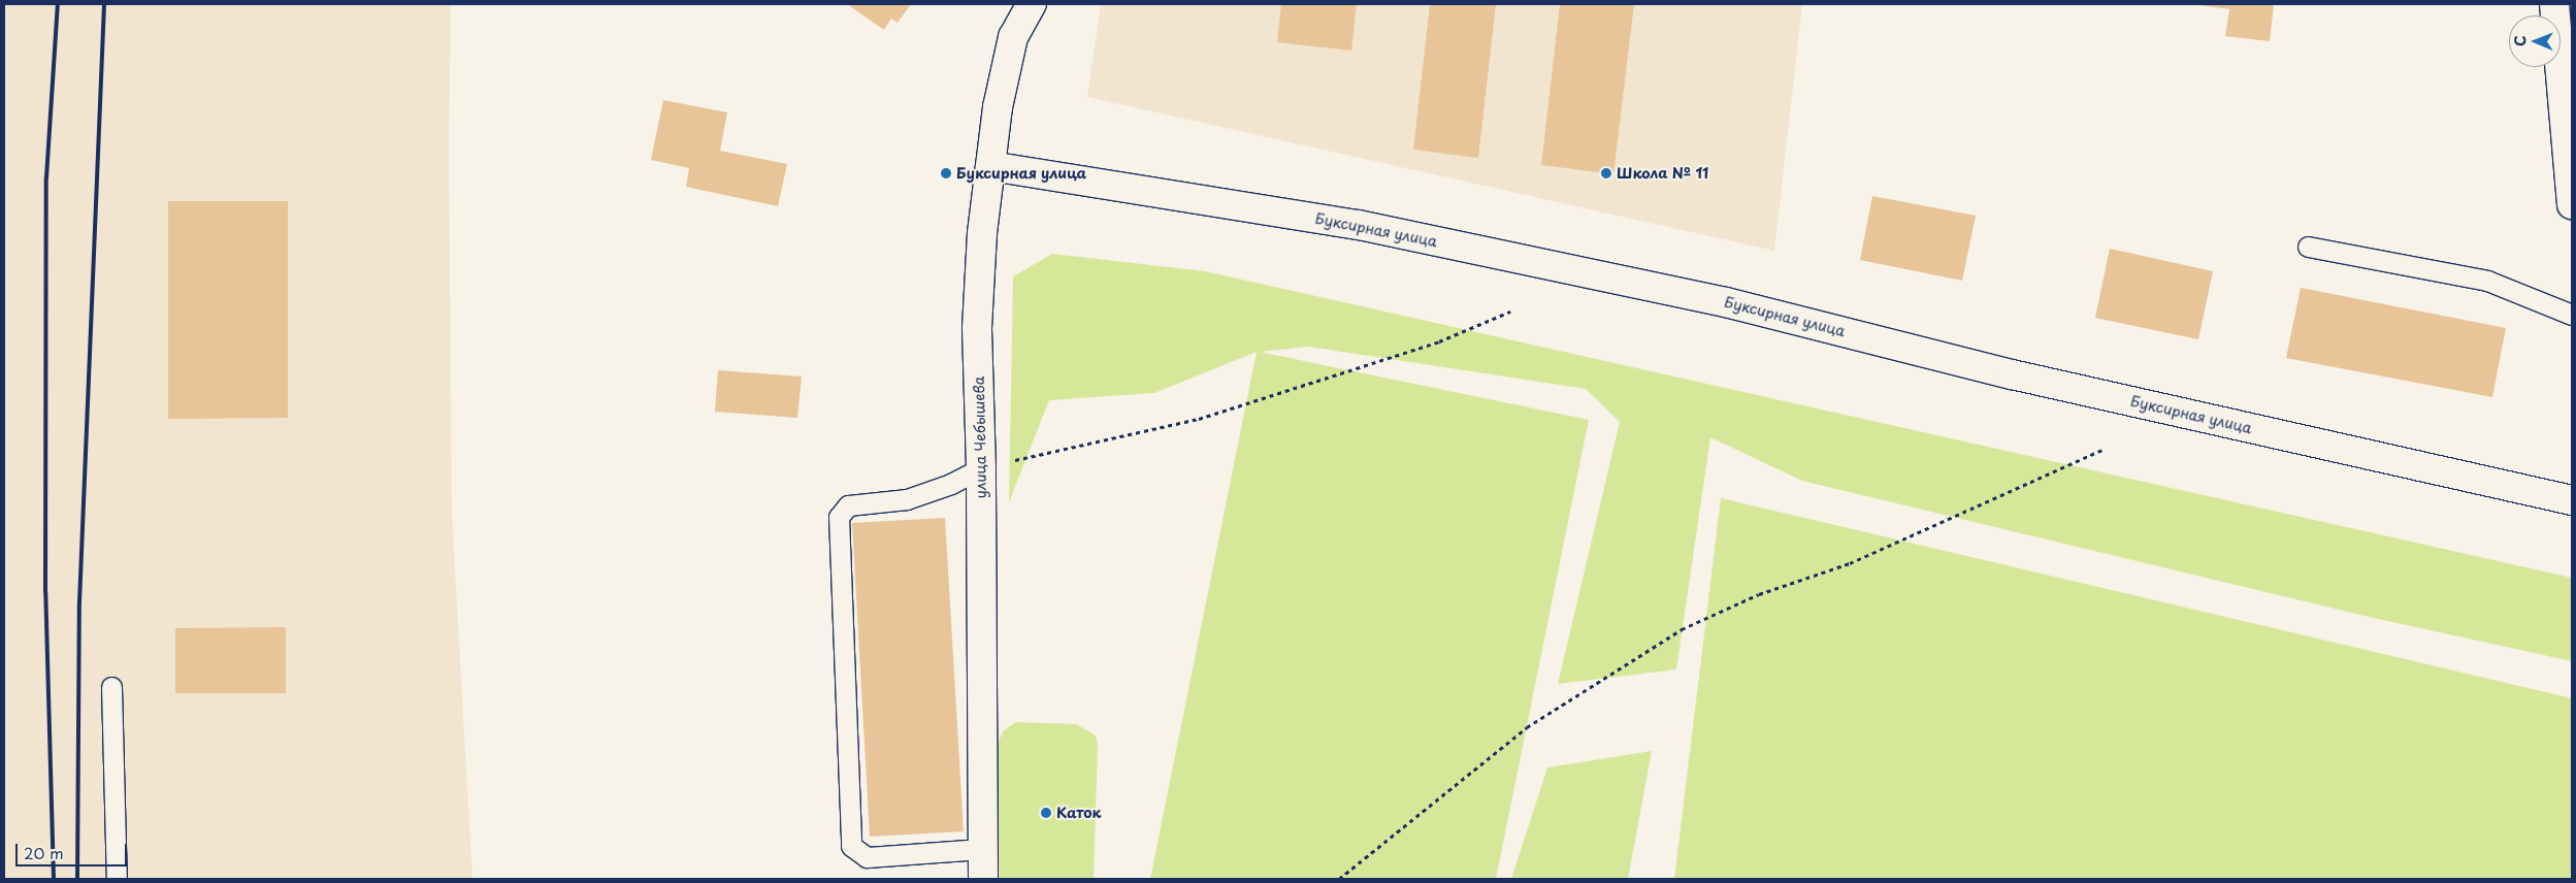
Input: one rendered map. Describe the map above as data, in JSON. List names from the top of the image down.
{
  "streets": {
    "street": ["Буксирная улица", "улица Чебышева"]
  },
  "crossings": [
    ["Буксирная улица", "улица Чебышева"]
  ],
  "places": ["Буксирная улица", "Школа № 11", "Каток"],
  "scale_bar": "20 m",
  "north": "left"
}
